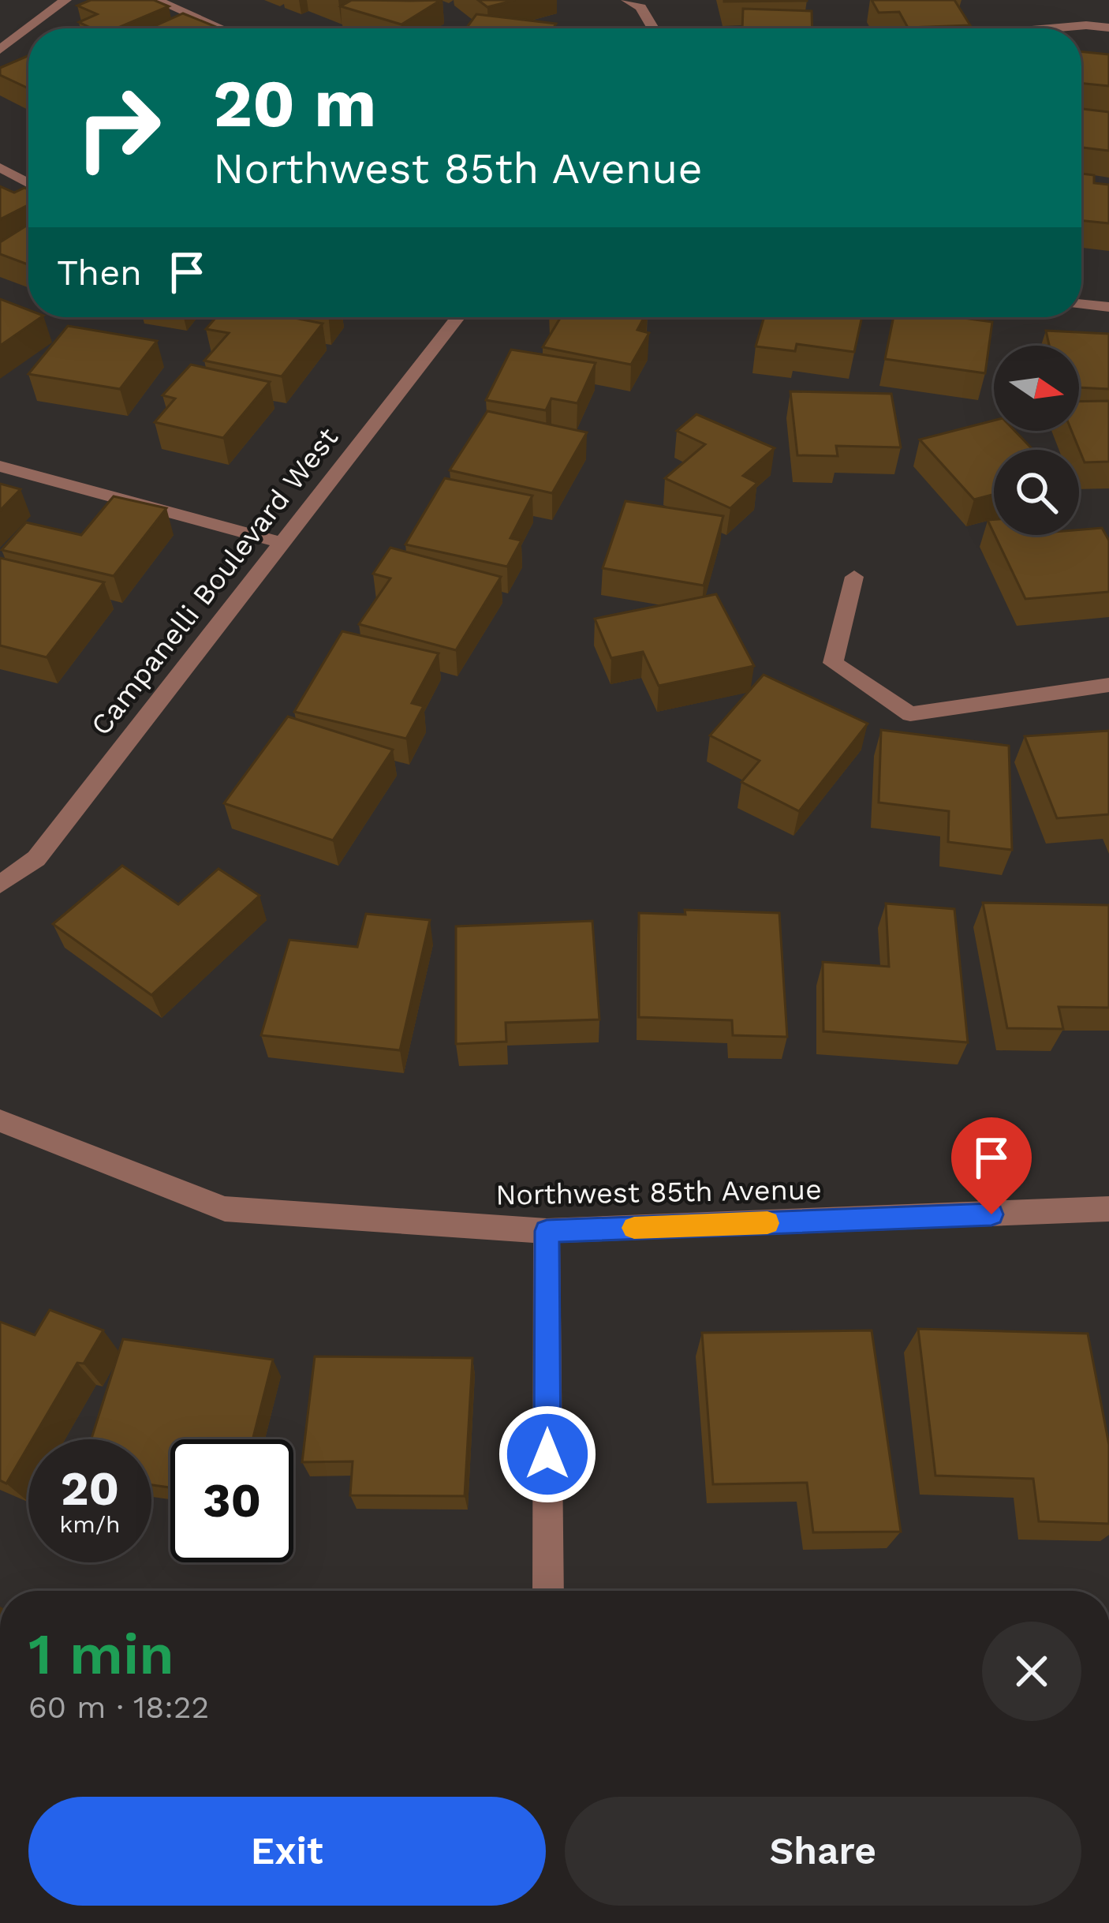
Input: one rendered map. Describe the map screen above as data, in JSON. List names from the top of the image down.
{
  "streets": {
    "street": ["Campanelli Boulevard West", "Northwest 85th Avenue"]
  },
  "north": "right",
  "page": {
    "turn": ["20 m", "Northwest 85th Avenue"],
    "then": "Then",
    "speed": "20 km/h",
    "limit": "30",
    "heading": ["1 min", "60 m · 18:22"],
    "buttons": ["Exit", "Share"]
  }
}
